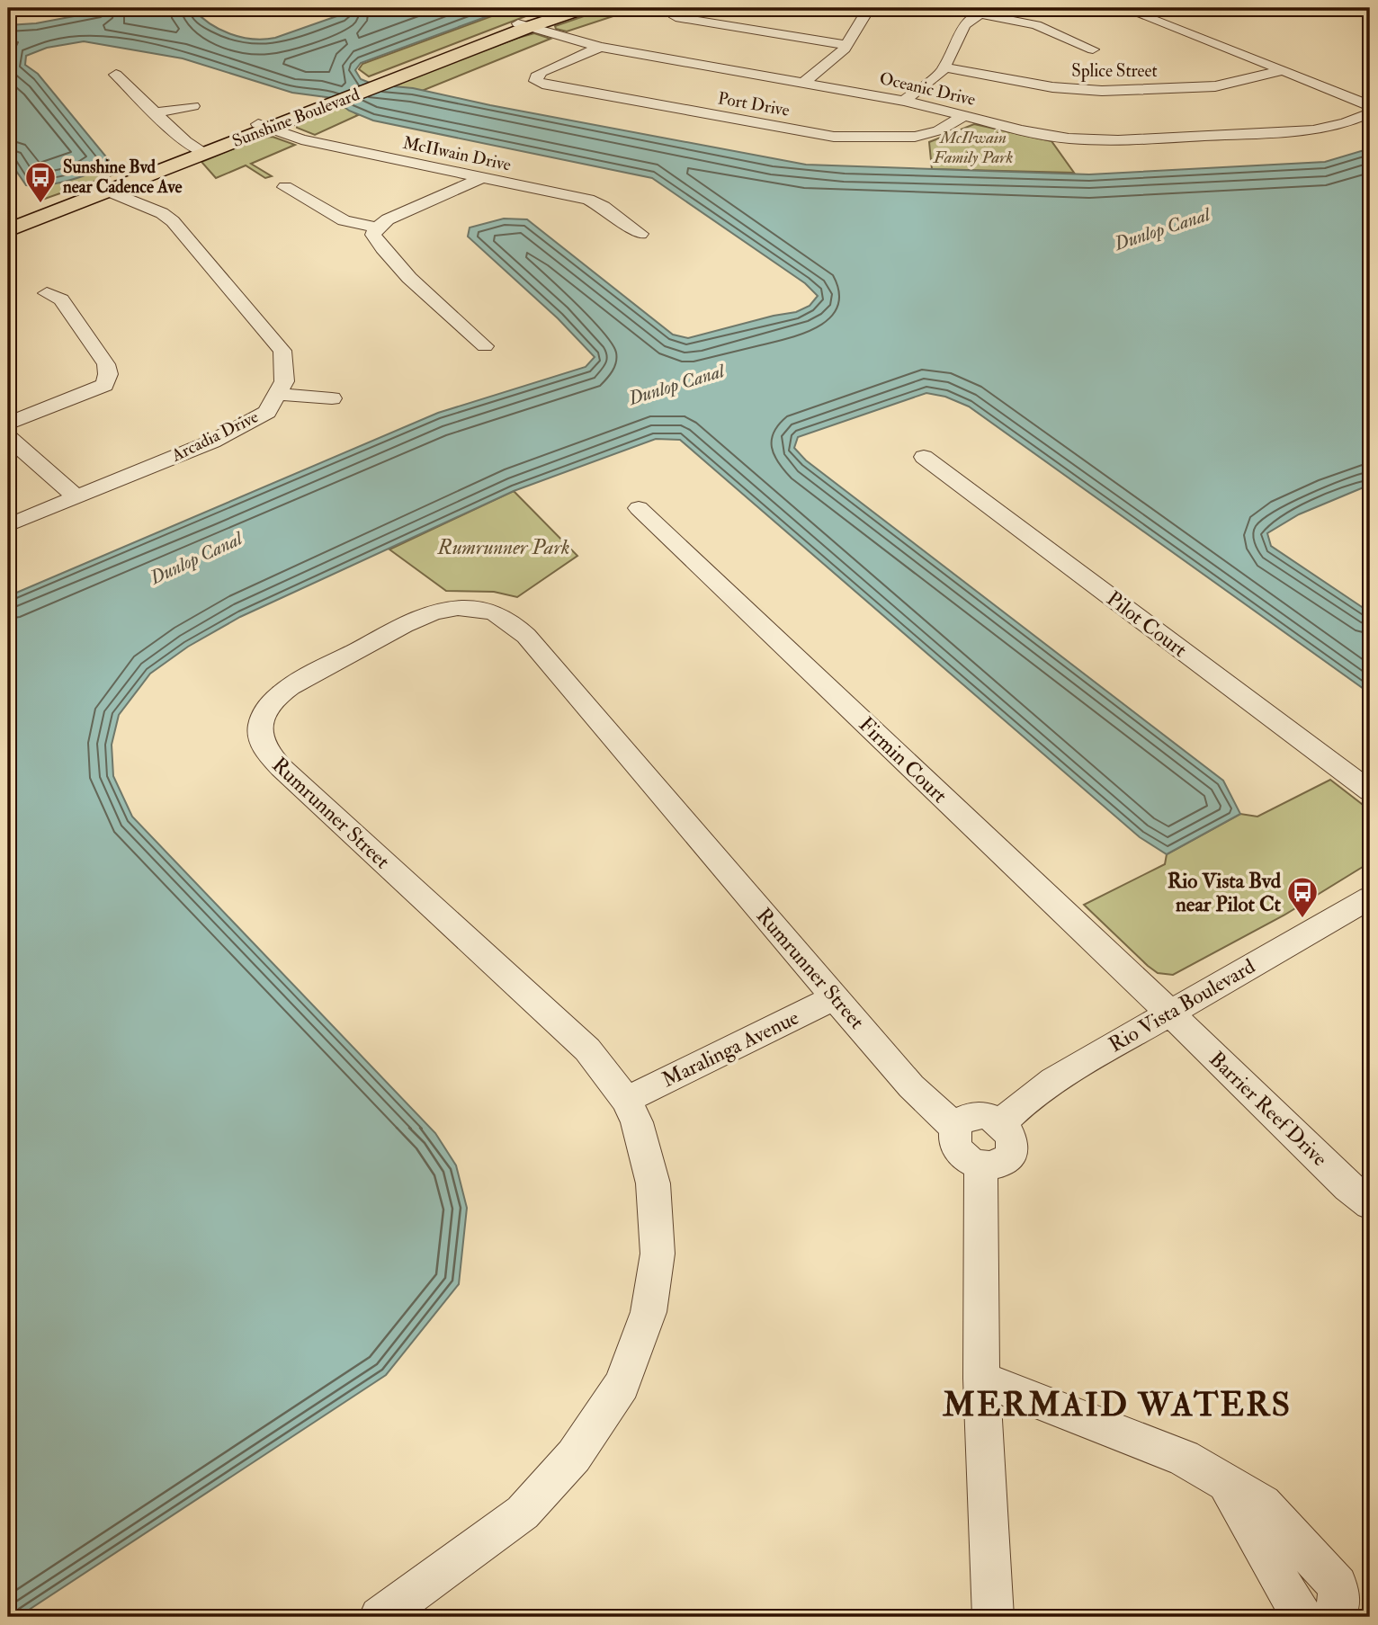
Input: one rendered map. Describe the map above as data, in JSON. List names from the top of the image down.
{
  "streets": {
    "main road": ["Sunshine Boulevard"],
    "street": [
      "Splice Street",
      "Oceanic Drive",
      "Port Drive",
      "McIIwain Drive",
      "Arcadia Drive",
      "Pilot Court",
      "Firmin Court",
      "Rumrunner Street",
      "Rio Vista Boulevard",
      "Maralinga Avenue",
      "Barrier Reef Drive"
    ]
  },
  "crossings": [
    ["Splice Street", "Oceanic Drive"],
    ["Oceanic Drive", "Port Drive"],
    ["Oceanic Drive", "Sunshine Boulevard"],
    ["Sunshine Boulevard", "McIIwain Drive"],
    ["Sunshine Boulevard", "Arcadia Drive"],
    ["Firmin Court", "Rio Vista Boulevard"],
    ["Firmin Court", "Barrier Reef Drive"],
    ["Rumrunner Street", "Rio Vista Boulevard"],
    ["Rumrunner Street", "Maralinga Avenue"],
    ["Rio Vista Boulevard", "Barrier Reef Drive"]
  ],
  "districts": ["MERMAID WATERS"],
  "water": ["Dunlop Canal"],
  "parks": ["McIlwain Family Park", "Rumrunner Park"],
  "places": {
    "bus stop": ["Sunshine Bvd near Cadence Ave", "Rio Vista Bvd near Pilot Ct"]
  }
}
